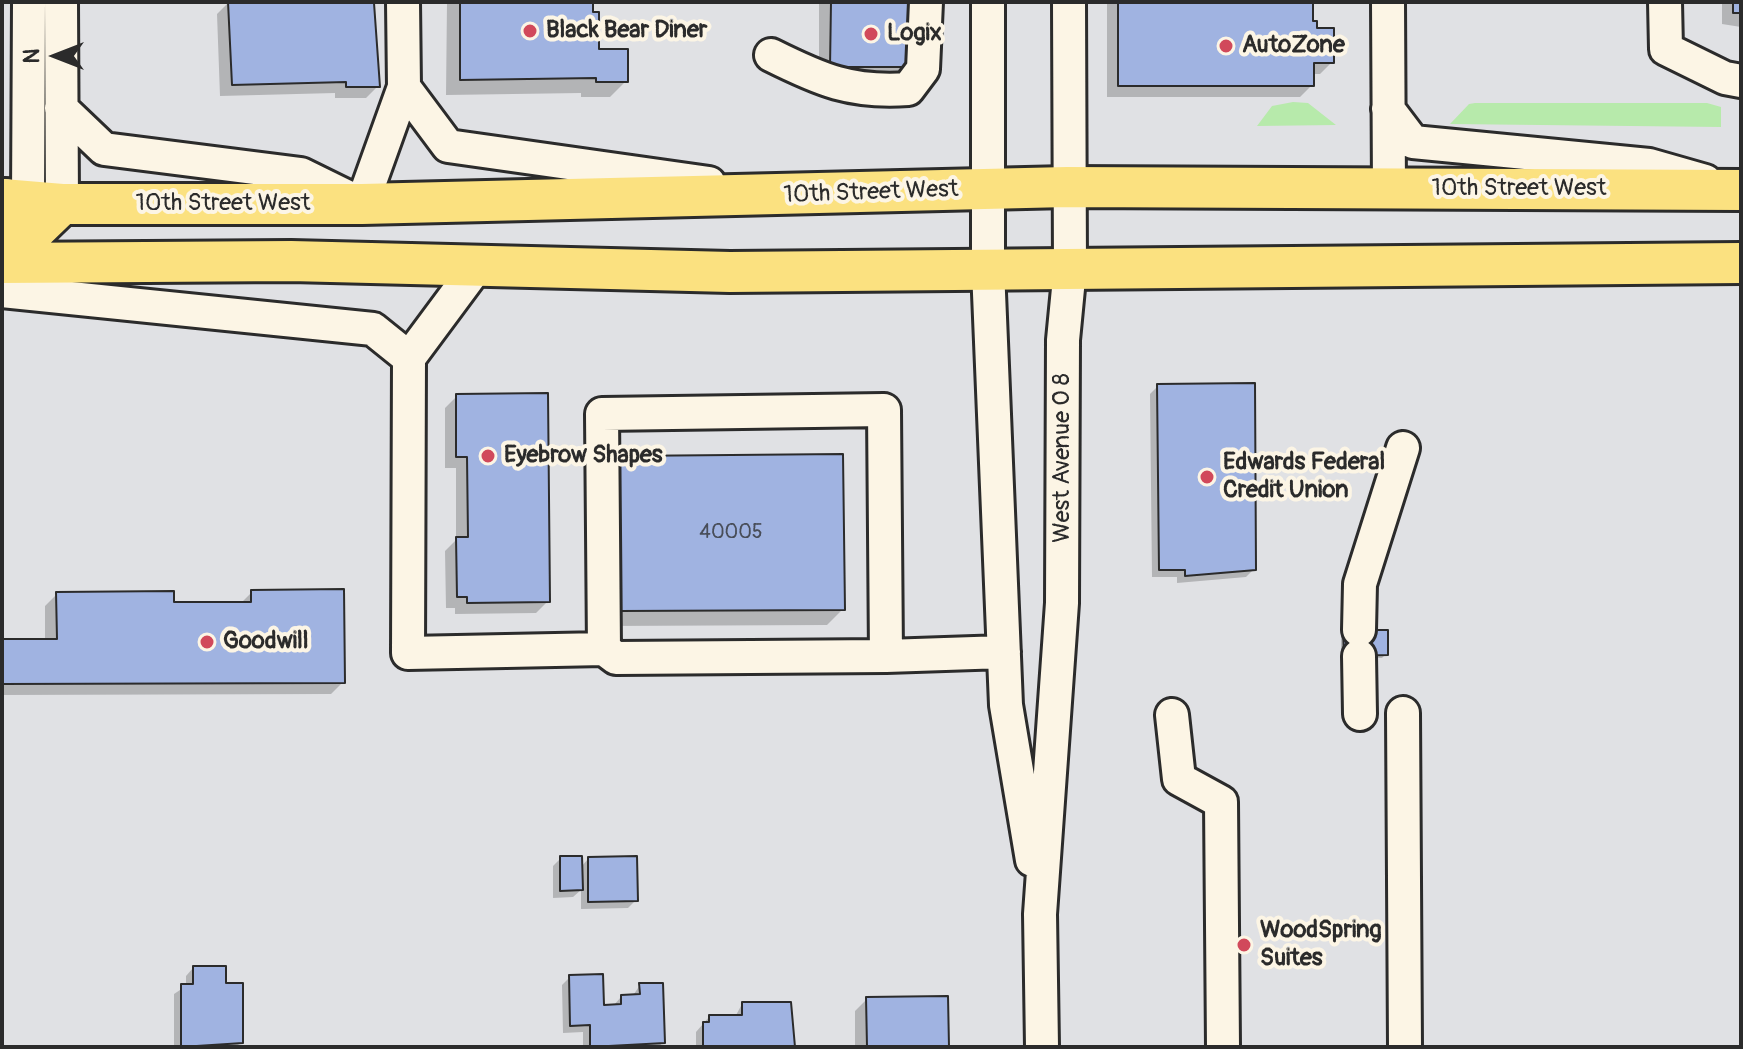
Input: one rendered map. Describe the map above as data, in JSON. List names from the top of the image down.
{
  "streets": {
    "main road": ["10th Street West"],
    "street": ["West Avenue O 8"]
  },
  "crossings": [
    ["10th Street West", "West Avenue O 8"]
  ],
  "places": [
    "Black Bear Diner",
    "Logix",
    "AutoZone",
    "Eyebrow Shapes",
    "Edwards Federal Credit Union",
    "Goodwill",
    "WoodSpring Suites"
  ],
  "house_numbers": ["40005"],
  "north": "left"
}
